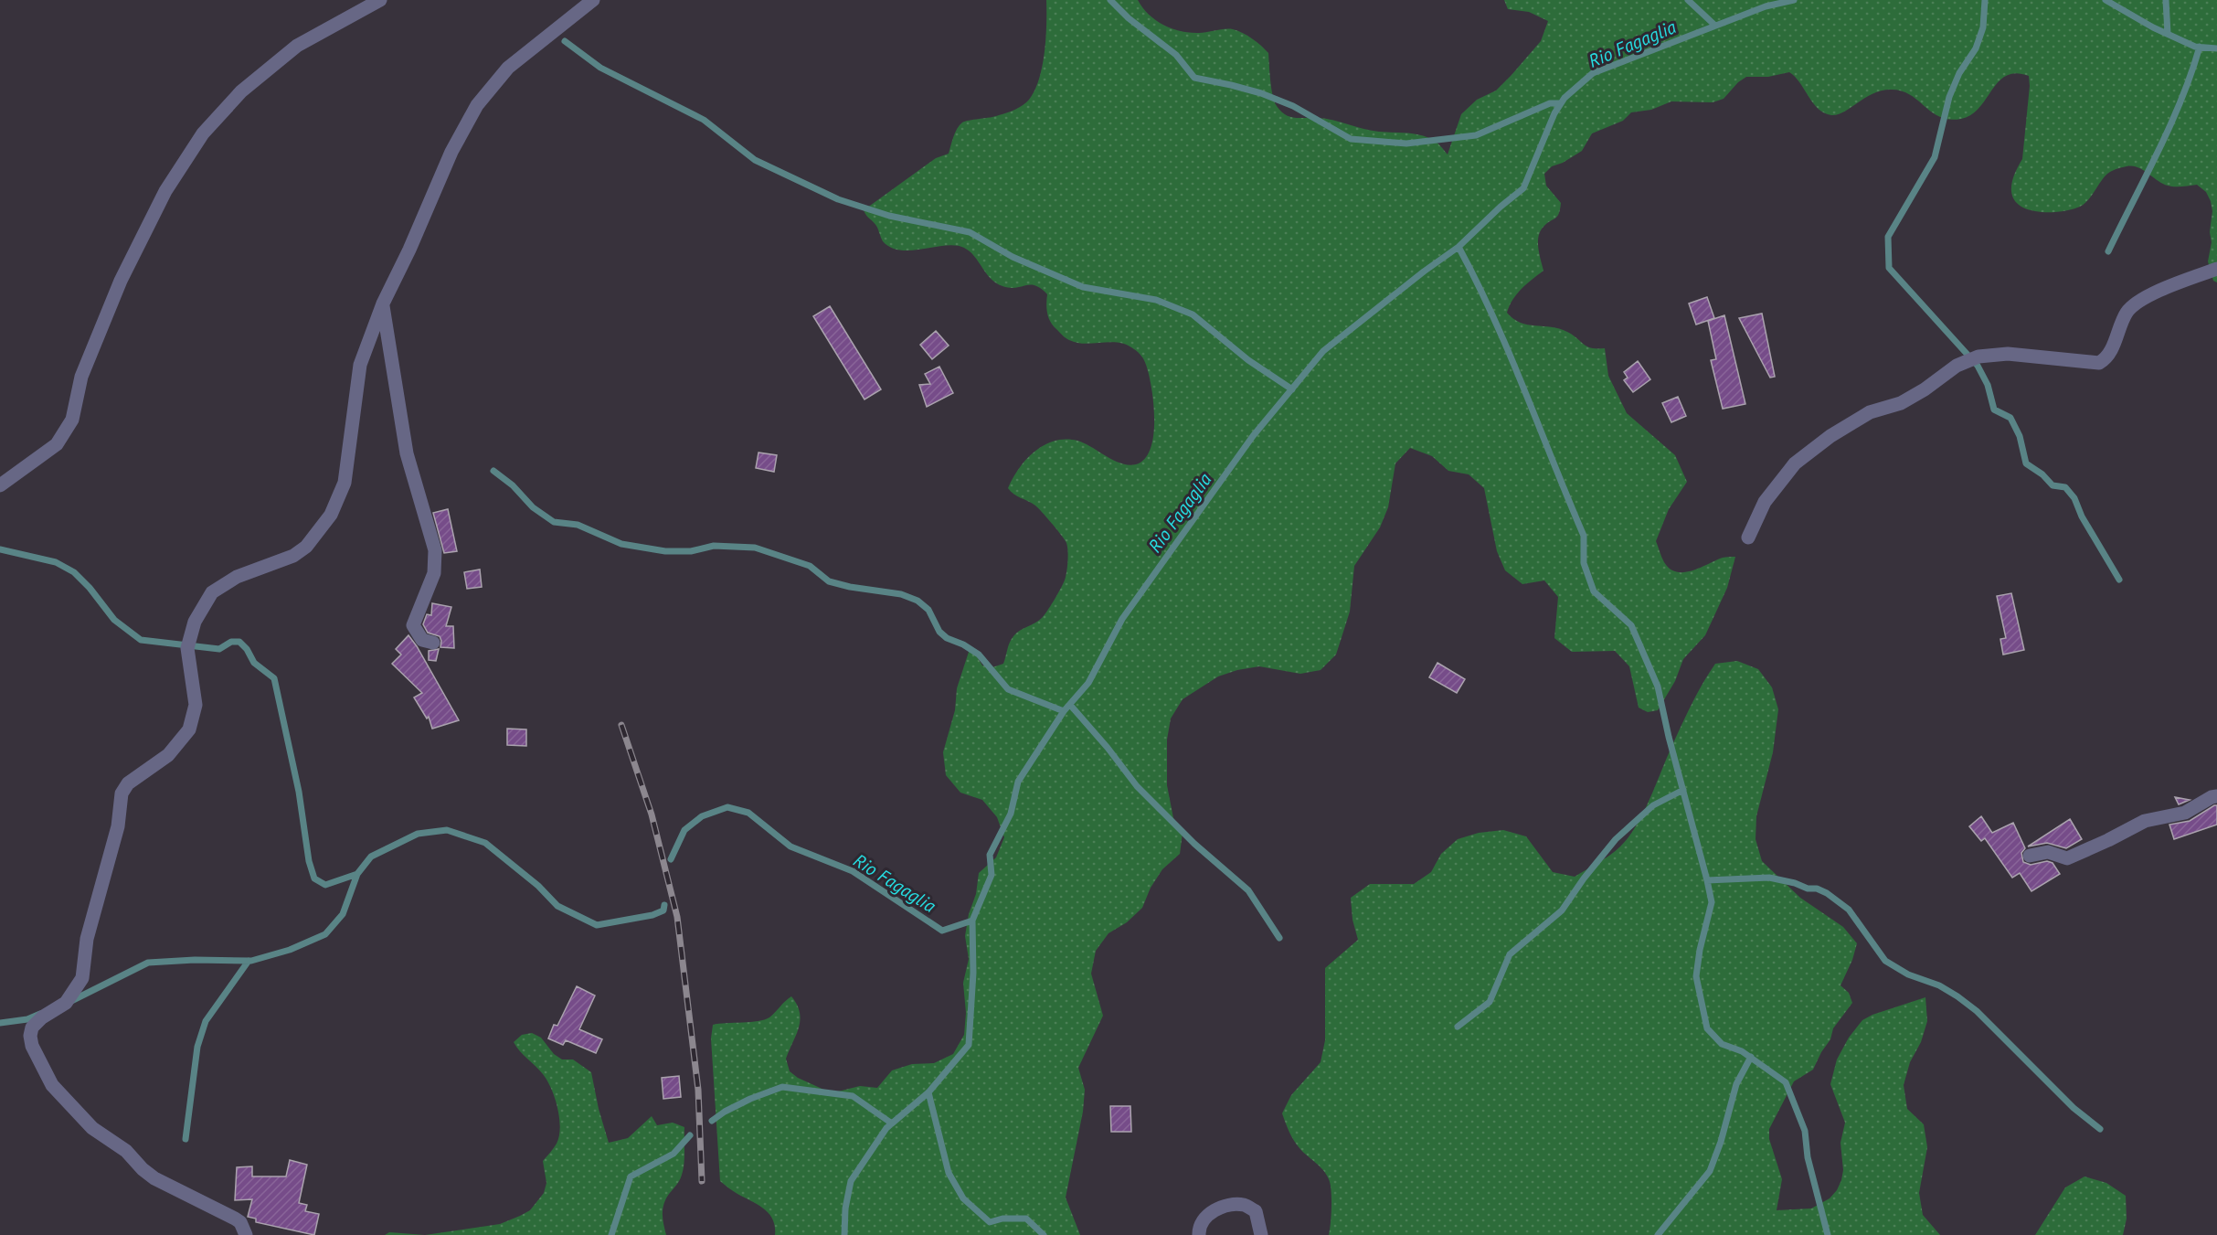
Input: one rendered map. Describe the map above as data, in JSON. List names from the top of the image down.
{
  "water": ["Rio Fagaglia"]
}
